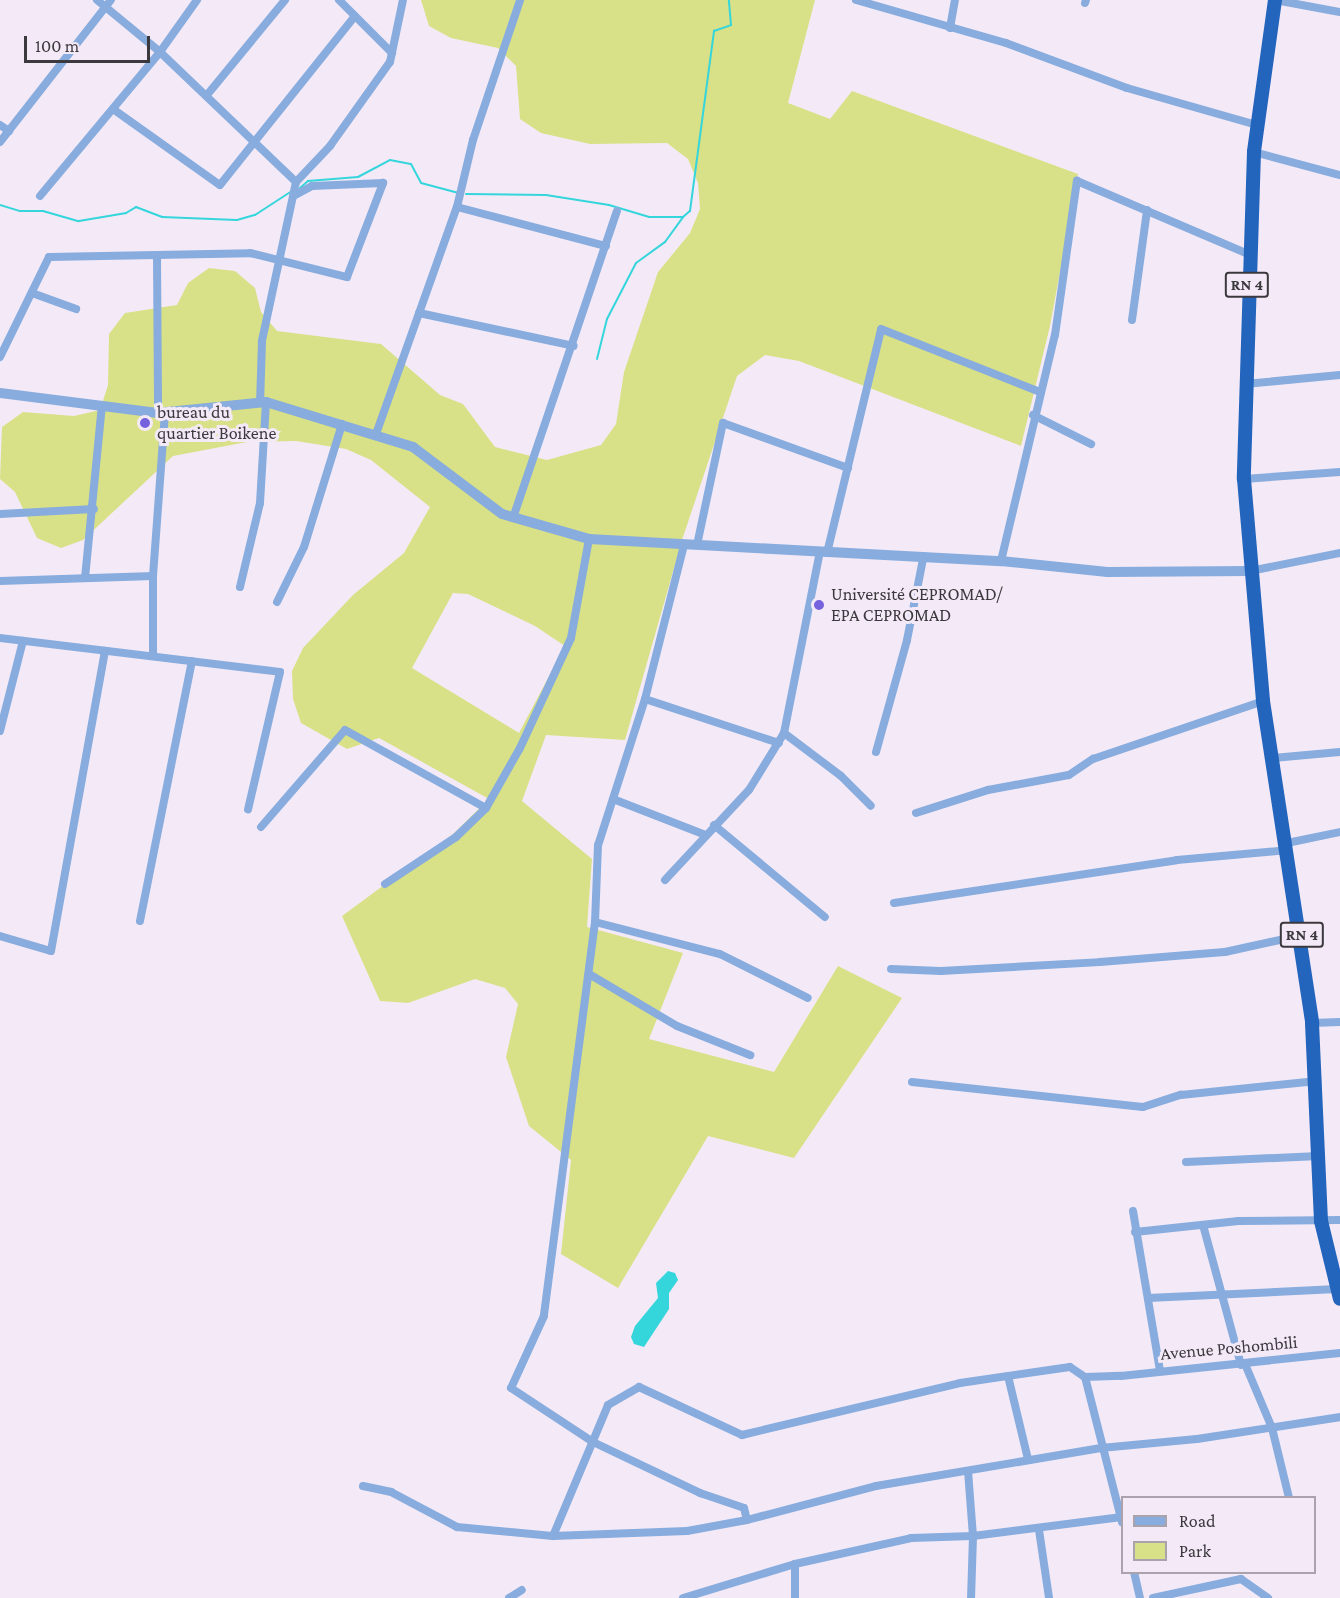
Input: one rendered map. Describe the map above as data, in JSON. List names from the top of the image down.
{
  "streets": {
    "highway": ["RN 4"],
    "street": ["Avenue Poshombili"]
  },
  "places": ["bureau du quartier Boikene", "Université CEPROMAD/ EPA CEPROMAD"],
  "legend": ["Road", "Park"],
  "scale_bar": "100 m"
}
